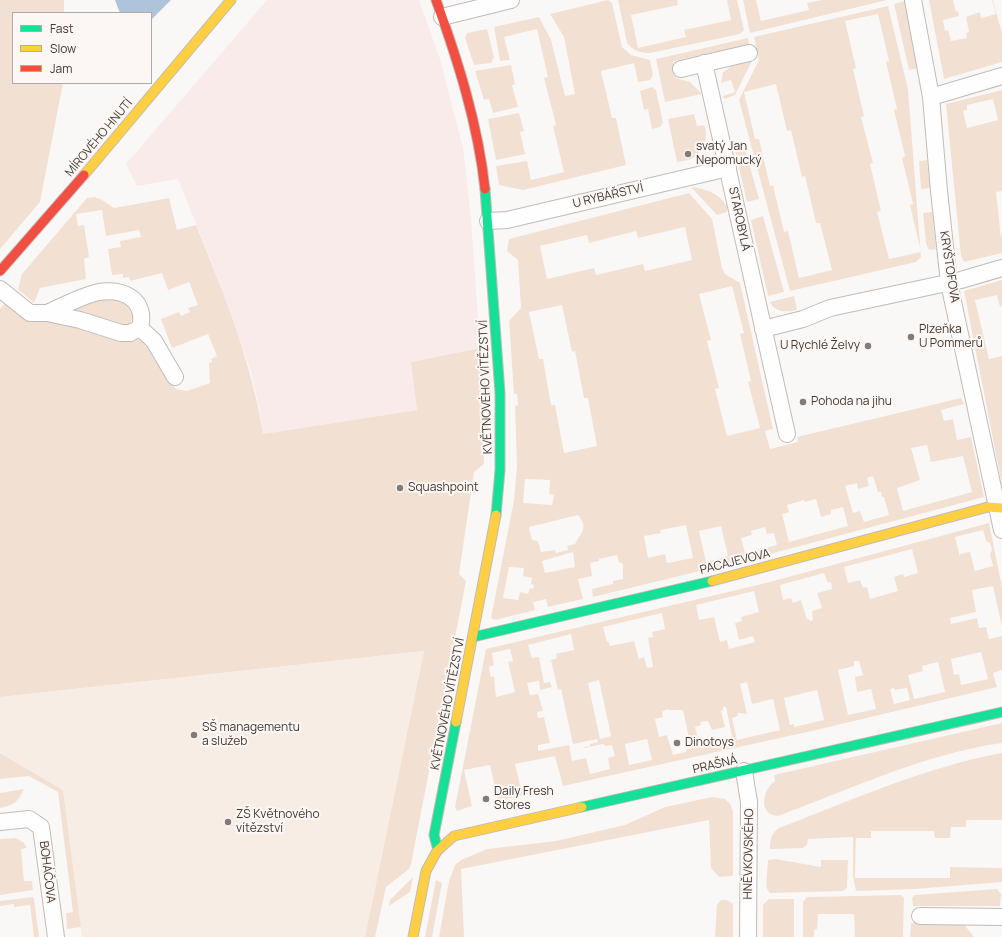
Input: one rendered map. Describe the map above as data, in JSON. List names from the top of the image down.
{
  "streets": {
    "street": [
      "MÍROVÉHO HNUTÍ",
      "U RYBÁŘSTVÍ",
      "STAROBYLÁ",
      "KRYŠTOFOVA",
      "KVĚTNOVÉHO VÍTĚZSTVÍ",
      "PACAJEVOVA",
      "PRAŠNÁ",
      "HNĚVKOVSKÉHO",
      "BOHÁČOVA"
    ]
  },
  "crossings": [
    ["U RYBÁŘSTVÍ", "STAROBYLÁ"],
    ["U RYBÁŘSTVÍ", "KVĚTNOVÉHO VÍTĚZSTVÍ"],
    ["KRYŠTOFOVA", "PACAJEVOVA"],
    ["KVĚTNOVÉHO VÍTĚZSTVÍ", "PACAJEVOVA"],
    ["KVĚTNOVÉHO VÍTĚZSTVÍ", "PRAŠNÁ"],
    ["PRAŠNÁ", "HNĚVKOVSKÉHO"]
  ],
  "places": [
    "svatý Jan Nepomucký",
    "Plzeňka U Pommerů",
    "U Rychlé Želvy",
    "Pohoda na jihu",
    "Squashpoint",
    "SŠ managementu a služeb",
    "Dinotoys",
    "Daily Fresh Stores",
    "ZŠ Květnového vítězství"
  ],
  "legend": ["Fast", "Slow", "Jam"]
}
